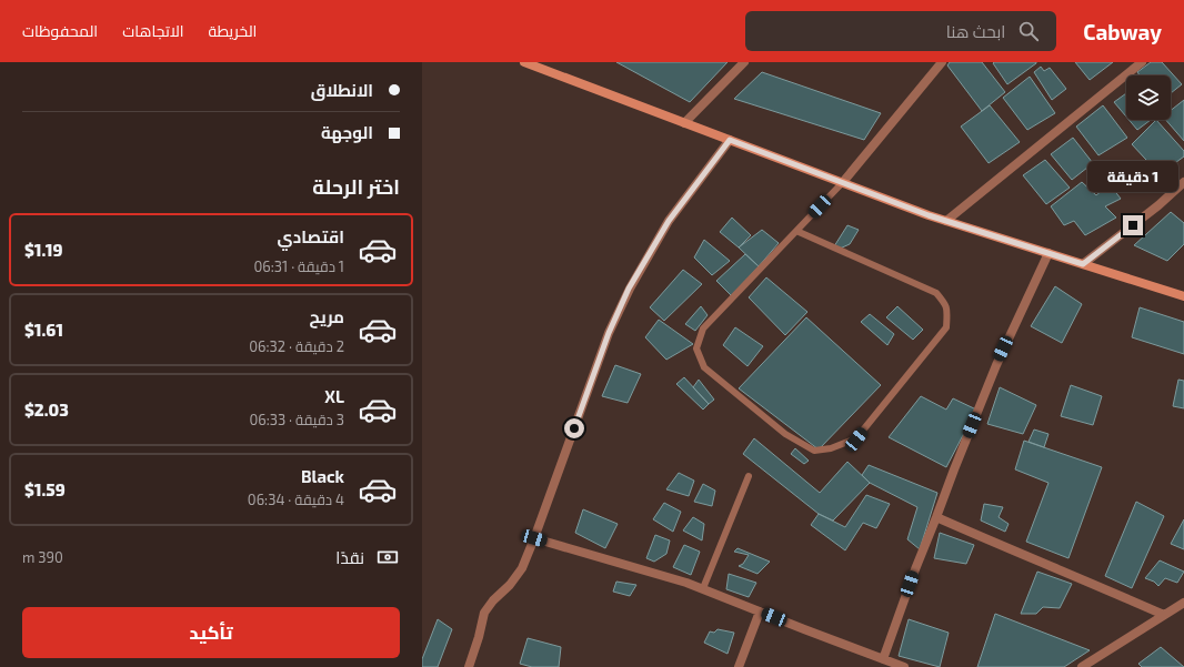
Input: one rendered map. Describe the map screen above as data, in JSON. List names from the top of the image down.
{
  "page": {
    "header": "Cabway",
    "search": "ابحث هنا",
    "nav": ["الخريطة", "الاتجاهات", "المحفوظات"],
    "banner": ["الانطلاق", "الوجهة"],
    "heading": "اختر الرحلة",
    "bubble": "1 دقيقة",
    "list": [
      {
        "name": "اقتصادي",
        "note": "1 دقيقة · 06:31",
        "value": "$1.19"
      },
      {
        "name": "مريح",
        "note": "2 دقيقة · 06:32",
        "value": "$1.61"
      },
      {
        "name": "XL",
        "note": "3 دقيقة · 06:33",
        "value": "$2.03"
      },
      {
        "name": "Black",
        "note": "4 دقيقة · 06:34",
        "value": "$1.59"
      }
    ],
    "pay": ["نقدًا", "390 m"],
    "buttons": "تأكيد"
  }
}
